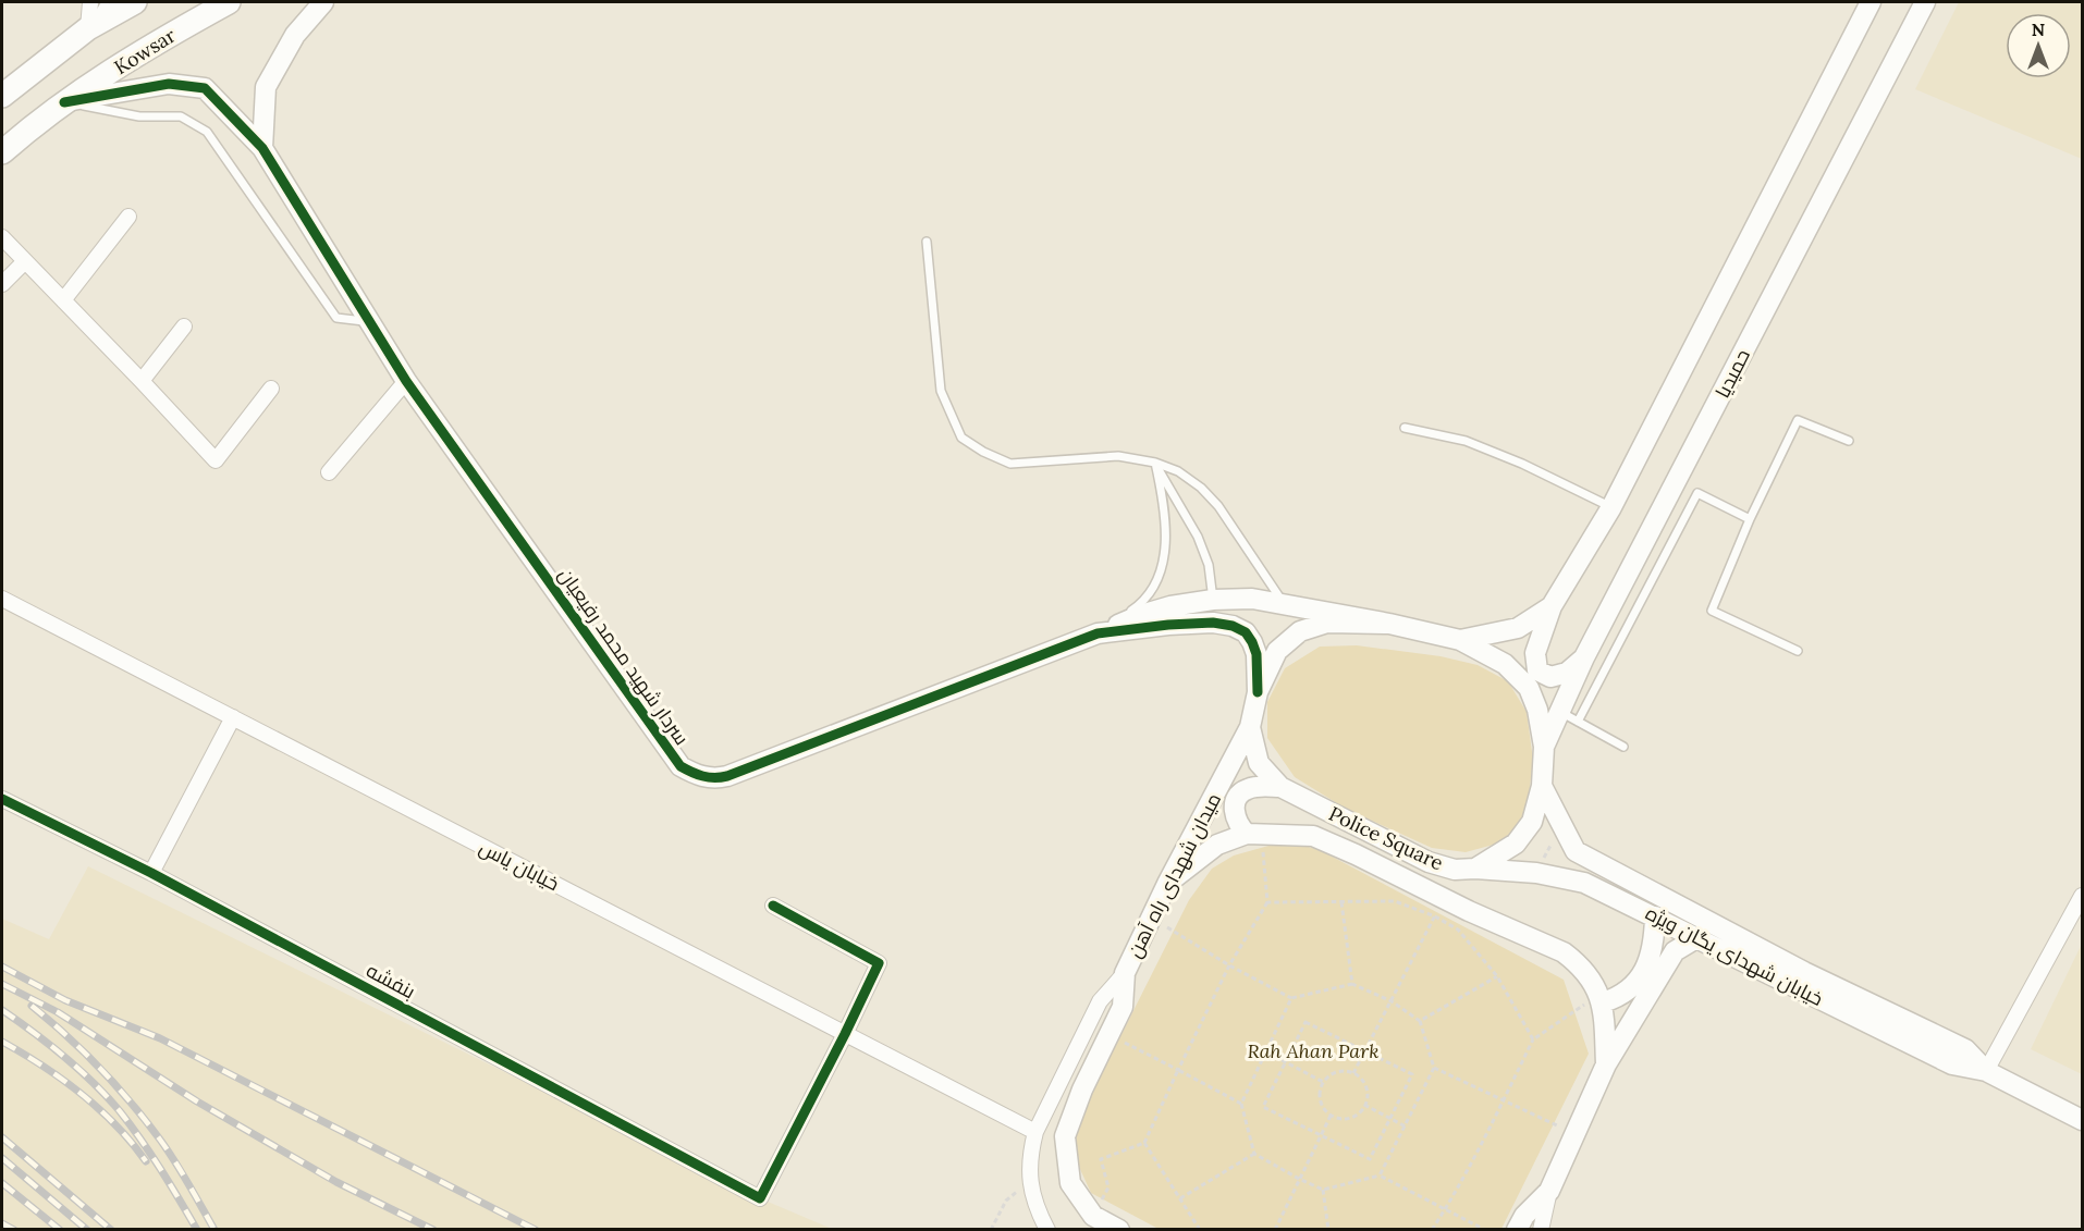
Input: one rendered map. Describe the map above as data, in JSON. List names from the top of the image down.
{
  "streets": {
    "main road": [
      "Kowsar",
      "حمیدیا",
      "سردار شهید محمد رفیعیان",
      "Police Square",
      "میدان شهدای راه آهن",
      "خیابان شهدای یگان ویژه"
    ],
    "street": ["خیابان یاس", "بنفشه"]
  },
  "crossings": [
    ["Kowsar", "سردار شهید محمد رفیعیان"],
    ["حمیدیا", "Police Square"],
    ["سردار شهید محمد رفیعیان", "Police Square"],
    ["Police Square", "میدان شهدای راه آهن"],
    ["Police Square", "خیابان شهدای یگان ویژه"],
    ["خیابان یاس", "بنفشه"]
  ],
  "parks": ["Rah Ahan Park"],
  "north": "top"
}
